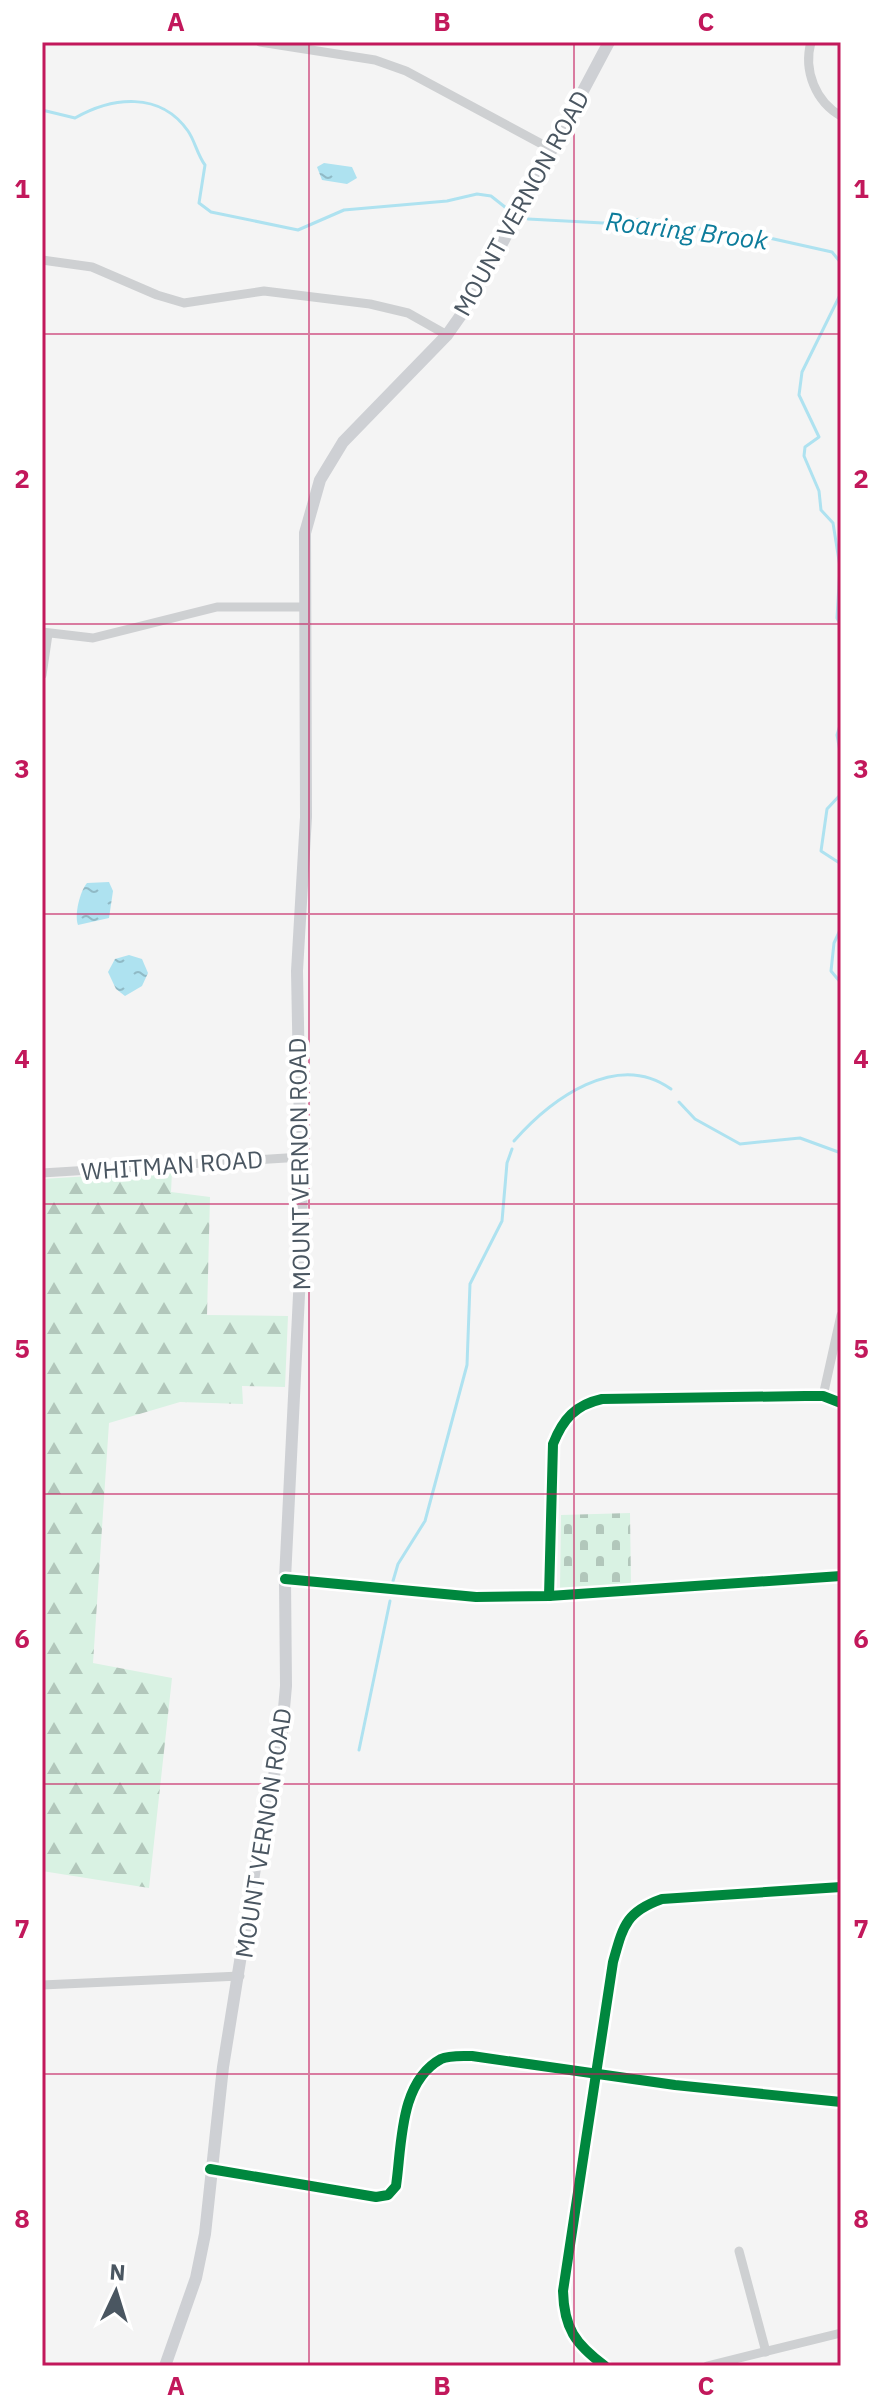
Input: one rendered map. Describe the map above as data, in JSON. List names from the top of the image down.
{
  "streets": {
    "main road": ["MOUNT VERNON ROAD"],
    "street": ["WHITMAN ROAD"]
  },
  "crossings": [
    ["MOUNT VERNON ROAD", "WHITMAN ROAD"]
  ],
  "water": ["Roaring Brook"],
  "north": "top",
  "grid": {
    "columns": ["A", "B", "C"],
    "rows": [
      "1",
      "2",
      "3",
      "4",
      "5",
      "6",
      "7",
      "8"
    ]
  }
}
